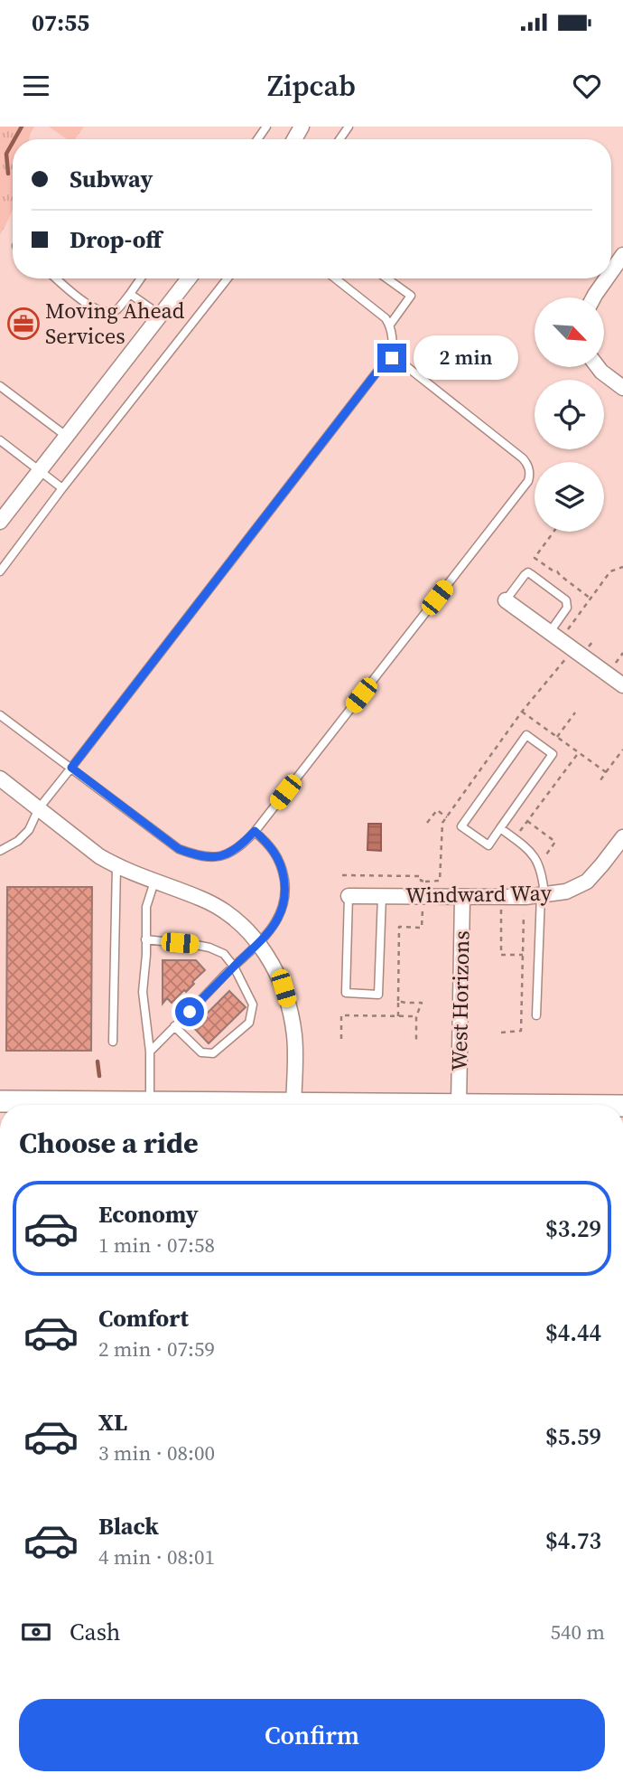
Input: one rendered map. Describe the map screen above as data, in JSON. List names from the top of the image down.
{
  "streets": {
    "street": ["Windward Way", "West Horizons"]
  },
  "crossings": [
    ["Windward Way", "West Horizons"]
  ],
  "places": {
    "office": ["Moving Ahead Services"]
  },
  "north": "bottom right",
  "page": {
    "status": "07:55",
    "header": "Zipcab",
    "banner": ["Subway", "Drop-off"],
    "bubble": "2 min",
    "heading": "Choose a ride",
    "list": [
      {
        "name": "Economy",
        "note": "1 min · 07:58",
        "value": "$3.29"
      },
      {
        "name": "Comfort",
        "note": "2 min · 07:59",
        "value": "$4.44"
      },
      {
        "name": "XL",
        "note": "3 min · 08:00",
        "value": "$5.59"
      },
      {
        "name": "Black",
        "note": "4 min · 08:01",
        "value": "$4.73"
      }
    ],
    "pay": ["Cash", "540 m"],
    "buttons": "Confirm"
  }
}
